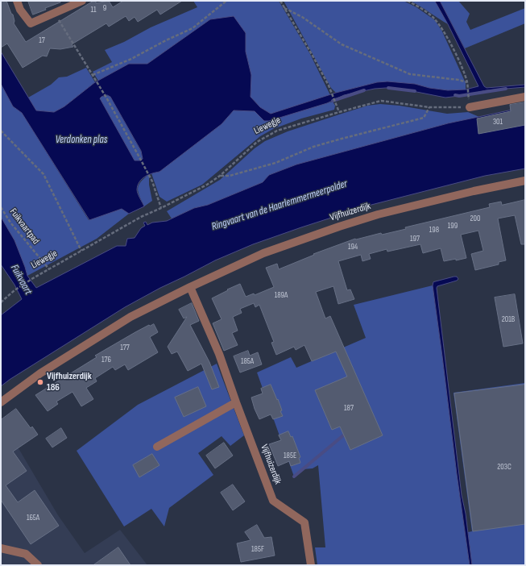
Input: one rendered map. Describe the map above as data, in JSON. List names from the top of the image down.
{
  "streets": {
    "street": ["Vijfhuizerdijk"],
    "path": ["Liewegje", "Fuikvaartpad"]
  },
  "crossings": [
    ["Liewegje", "Fuikvaartpad"]
  ],
  "water": ["Verdonken plas", "Ringvaart van de Haarlemmermeerpolder", "Fuikvaart"],
  "places": ["Vijfhuizerdijk 186"],
  "house_numbers": [
    "9",
    "11",
    "17",
    "301",
    "200",
    "199",
    "198",
    "197",
    "194",
    "189A",
    "201B",
    "177",
    "176",
    "185A",
    "187",
    "185E",
    "203C",
    "165A",
    "185F"
  ]
}
